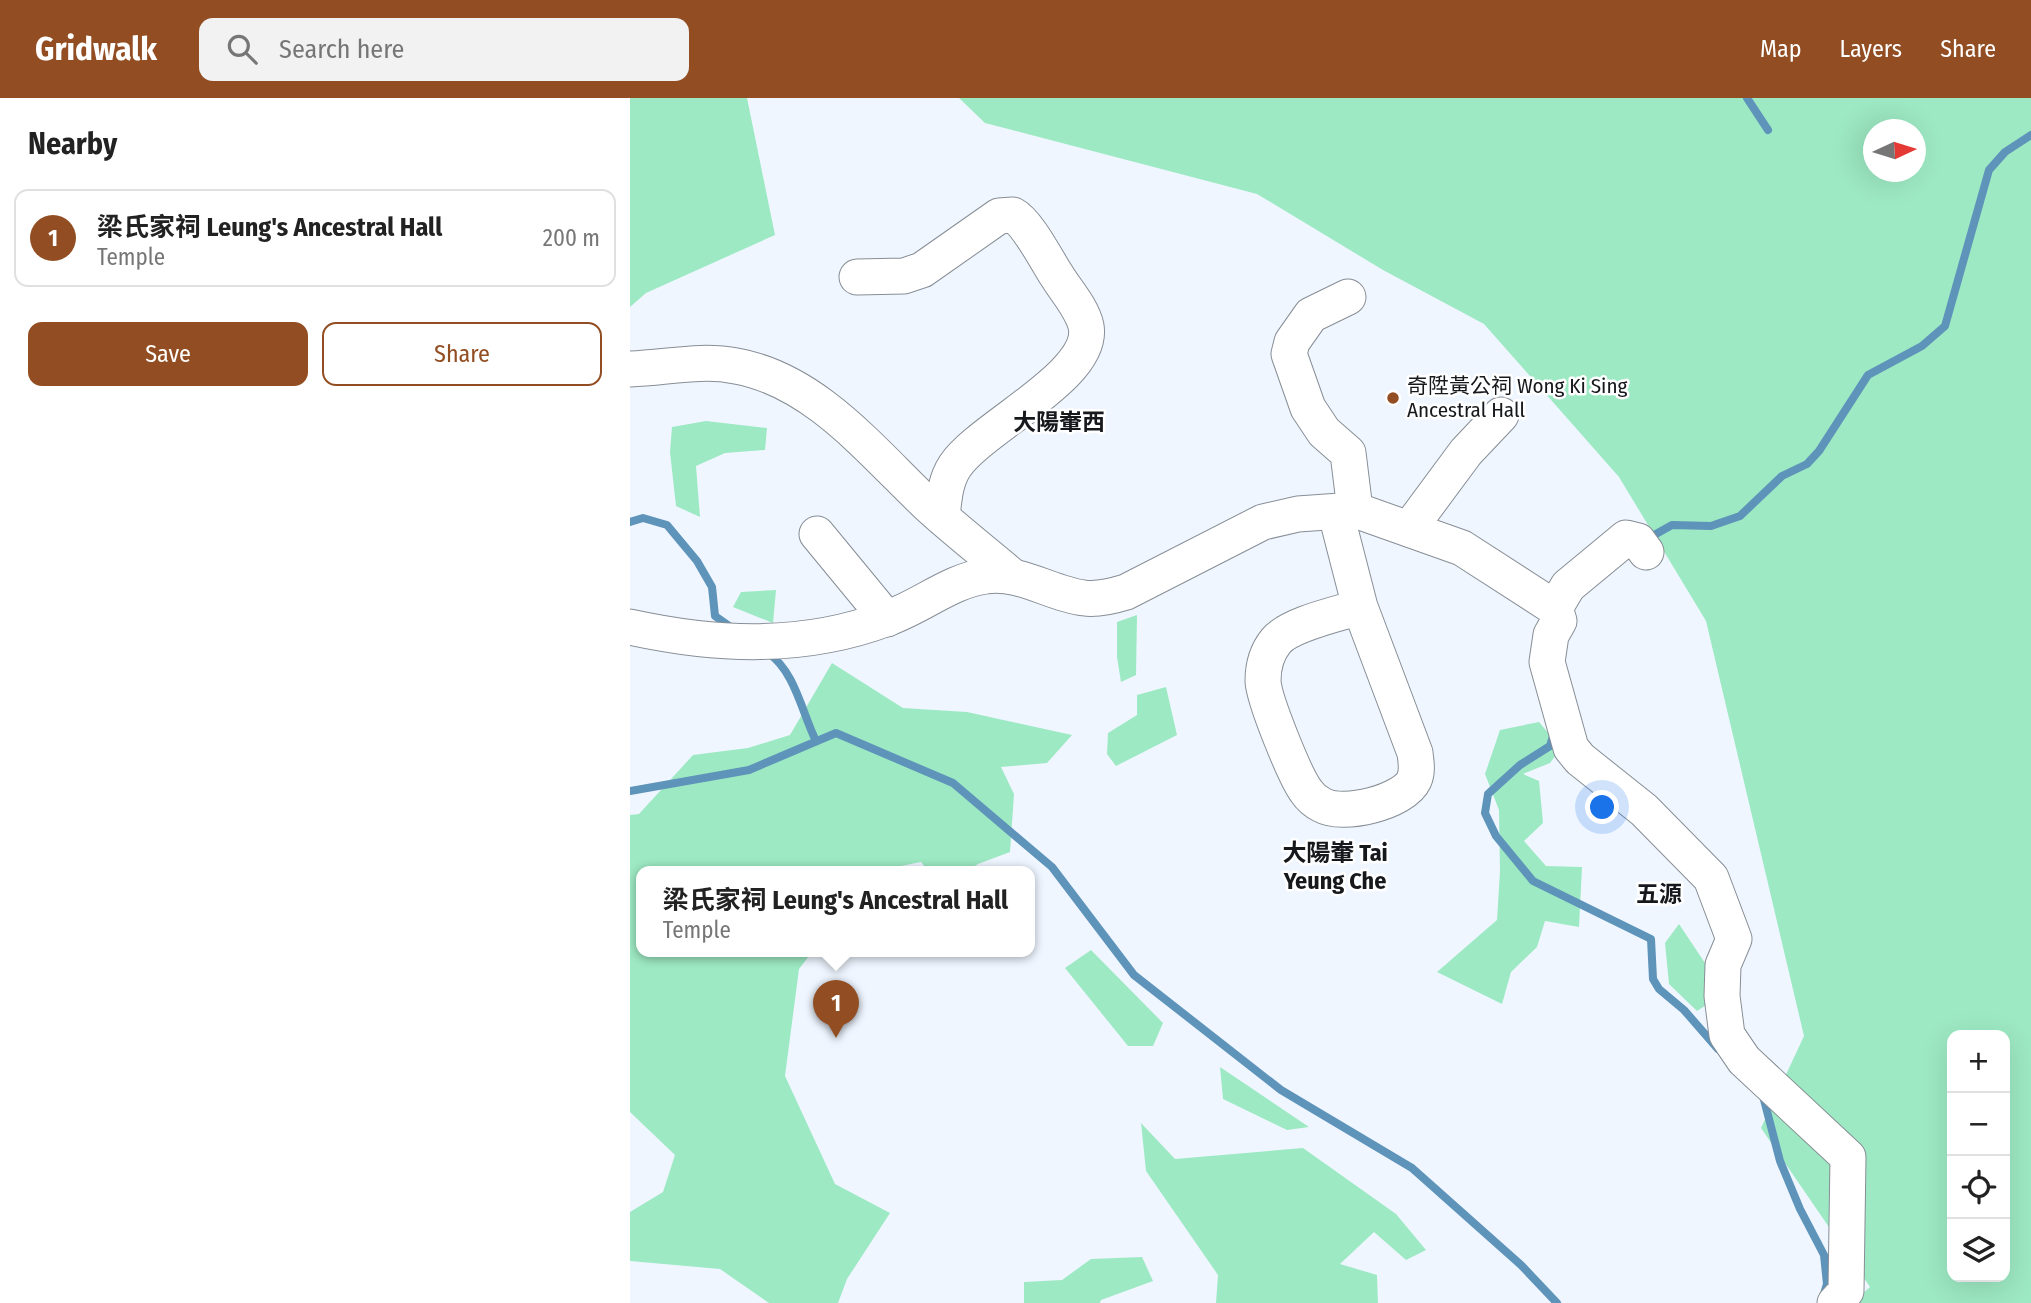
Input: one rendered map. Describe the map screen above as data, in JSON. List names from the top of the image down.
{
  "districts": ["大陽輋西", "大陽輋 Tai Yeung Che", "五源"],
  "places": ["奇陞黃公祠 Wong Ki Sing Ancestral Hall"],
  "north": "right",
  "page": {
    "header": "Gridwalk",
    "search": "Search here",
    "nav": ["Map", "Layers", "Share"],
    "heading": "Nearby",
    "list": [
      {
        "mark": "1",
        "name": "梁氏家祠 Leung's Ancestral Hall",
        "note": "Temple",
        "value": "200 m"
      }
    ],
    "buttons": ["Save", "Share"],
    "popup": ["梁氏家祠 Leung's Ancestral Hall", "Temple"],
    "pins": "1",
    "map_buttons": ["+", "−"]
  }
}
